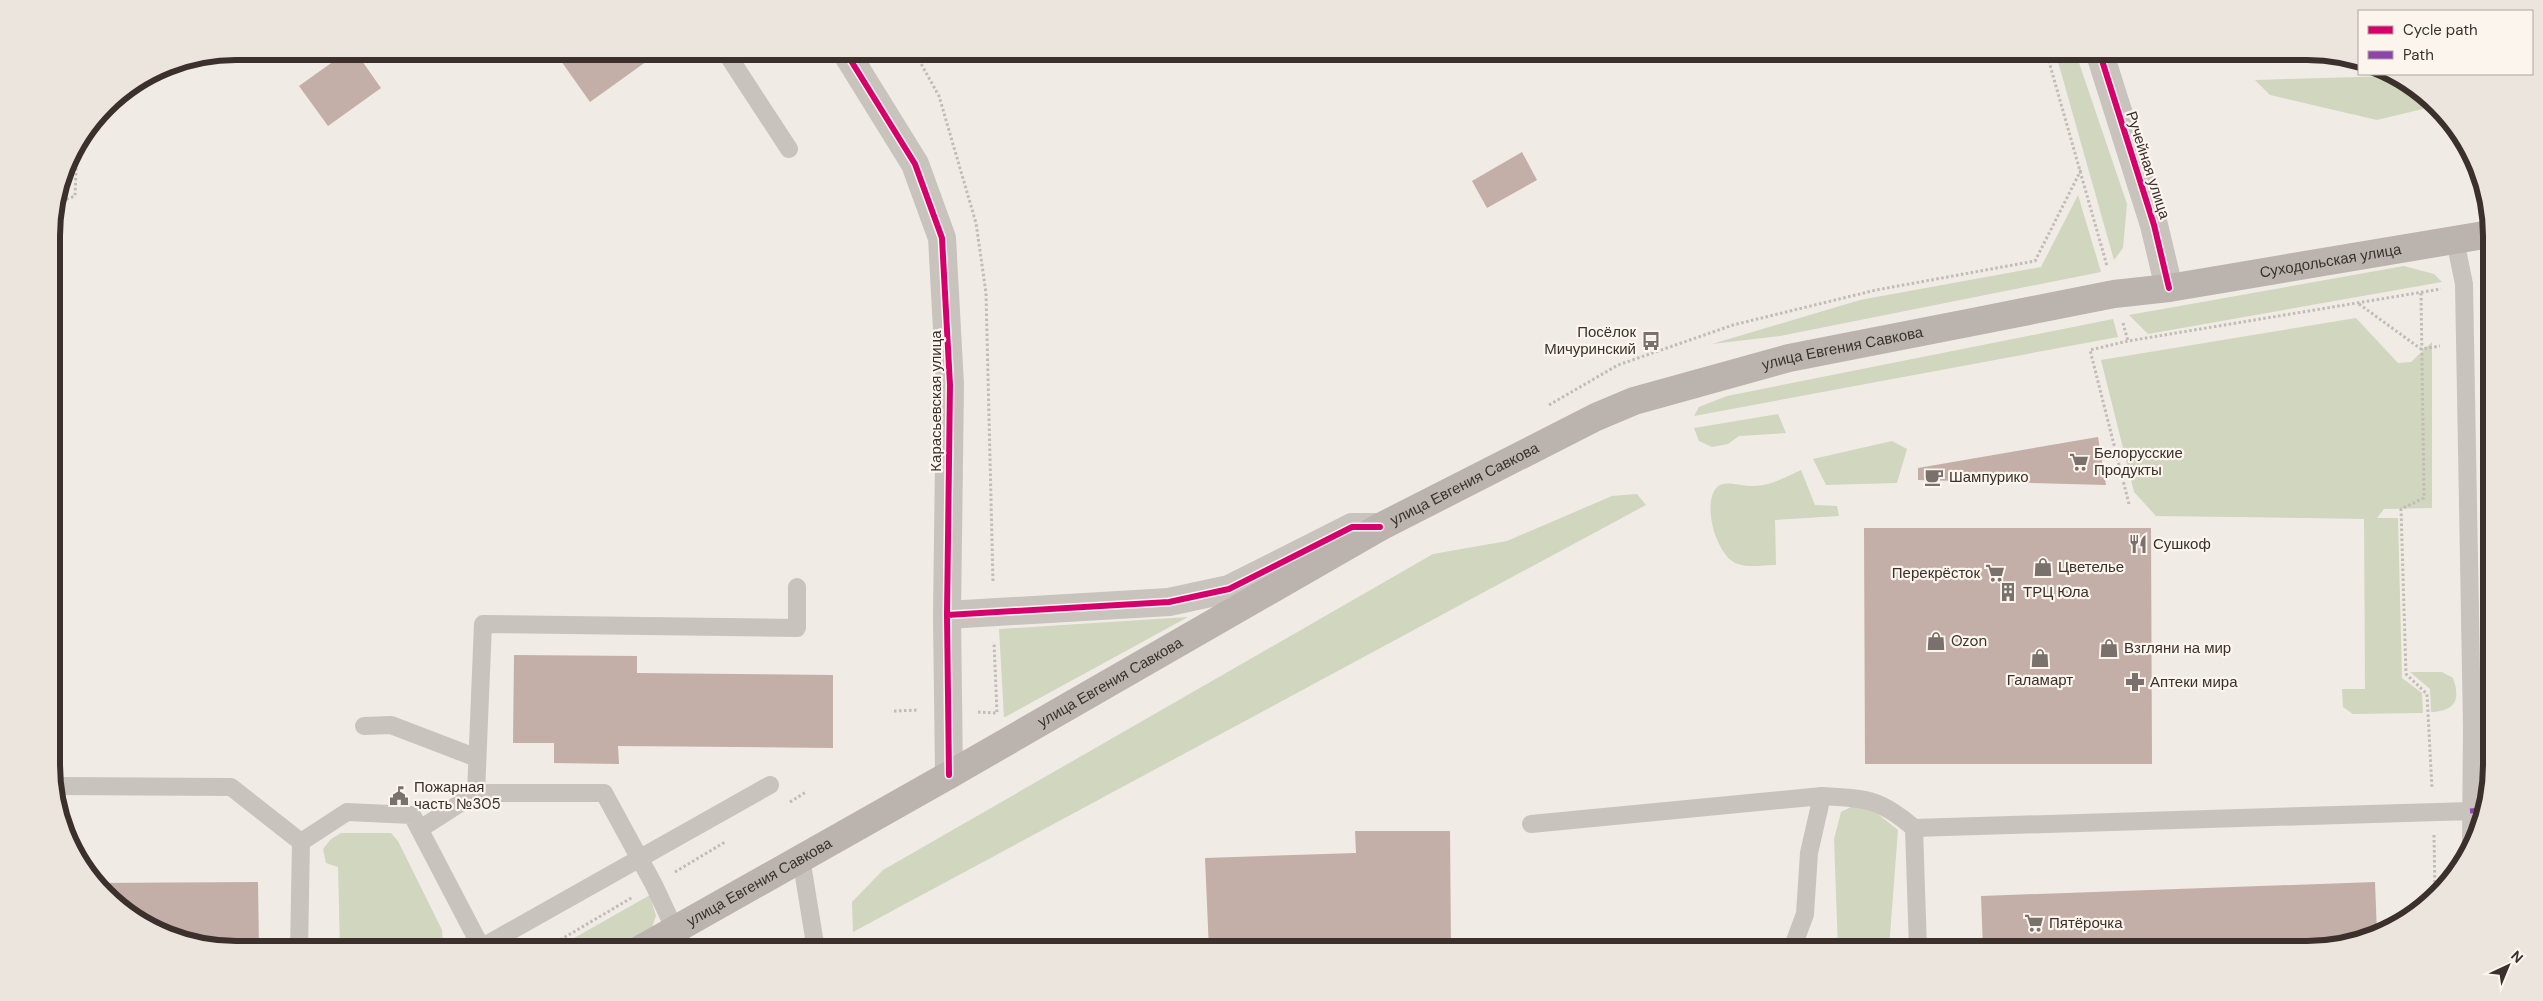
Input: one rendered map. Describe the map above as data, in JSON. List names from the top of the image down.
{
  "streets": {
    "main road": ["Суходольская улица", "улица Евгения Савкова"],
    "street": ["Ручейная улица", "Карасьевская улица"]
  },
  "crossings": [
    ["Ручейная улица", "Суходольская улица"],
    ["Ручейная улица", "улица Евгения Савкова"],
    ["Суходольская улица", "улица Евгения Савкова"],
    ["улица Евгения Савкова", "Карасьевская улица"]
  ],
  "places": {
    "bus stop": ["Посёлок Мичуринский"],
    "supermarket": ["Белорусские Продукты", "Перекрёсток", "Пятёрочка"],
    "cafe": ["Шампурико"],
    "restaurant": ["Сушкоф"],
    "shop": [
      "Цветелье",
      "Ozon",
      "Взгляни на мир",
      "Галамарт"
    ],
    "building": ["ТРЦ Юла"],
    "pharmacy": ["Аптеки мира"],
    "public building": ["Пожарная часть №305"]
  },
  "legend": ["Cycle path", "Path"],
  "north": "top right"
}
